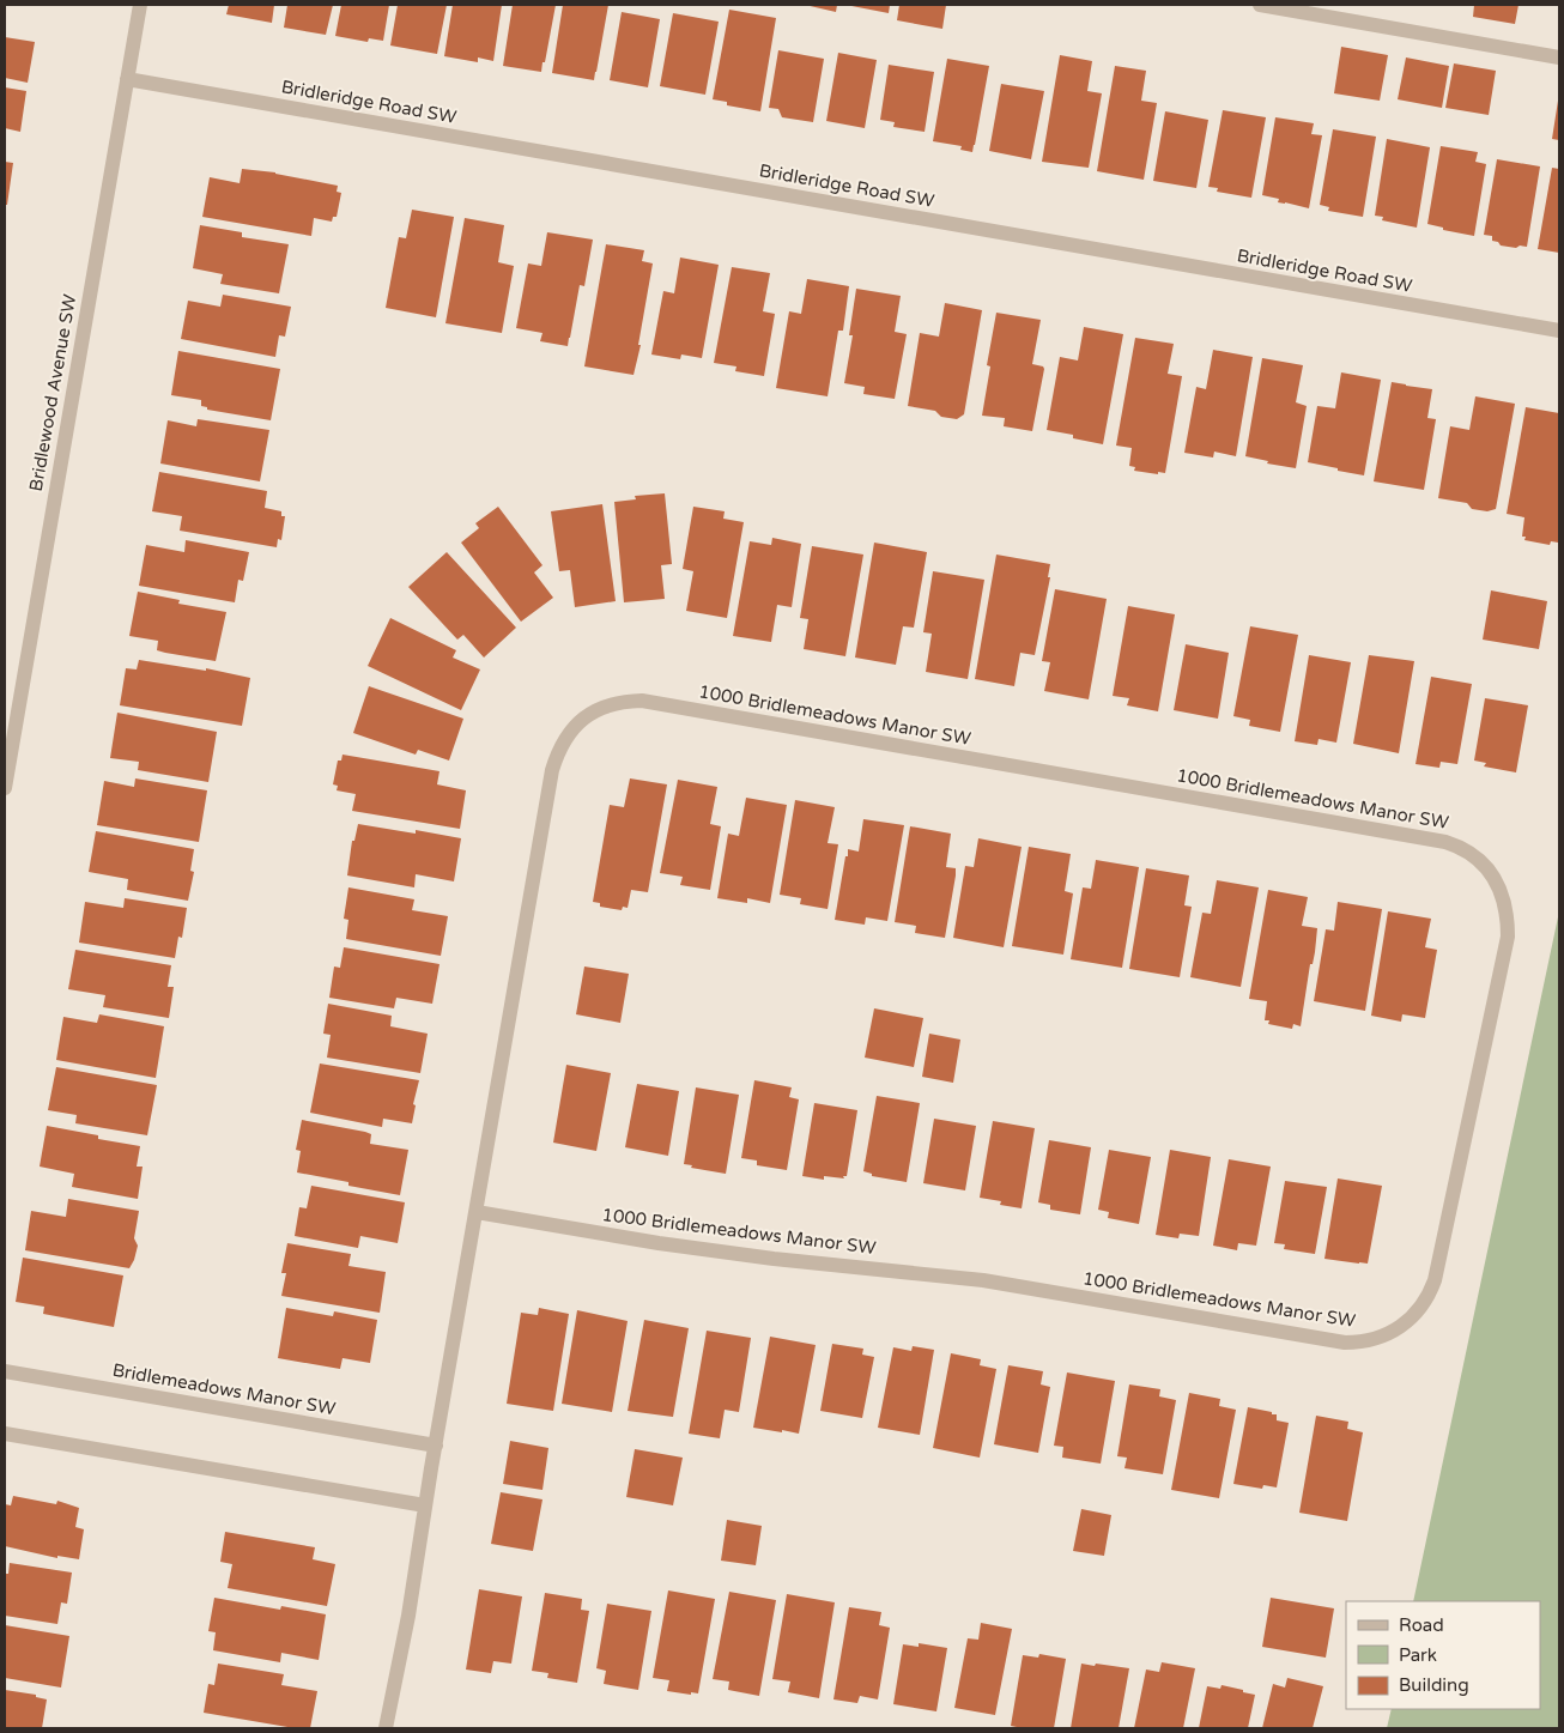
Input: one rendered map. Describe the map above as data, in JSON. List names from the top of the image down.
{
  "streets": {
    "street": [
      "Bridleridge Road SW",
      "Bridlewood Avenue SW",
      "1000 Bridlemeadows Manor SW",
      "Bridlemeadows Manor SW"
    ]
  },
  "crossings": [
    ["Bridleridge Road SW", "Bridlewood Avenue SW"],
    ["1000 Bridlemeadows Manor SW", "Bridlemeadows Manor SW"]
  ],
  "legend": ["Road", "Park", "Building"]
}
